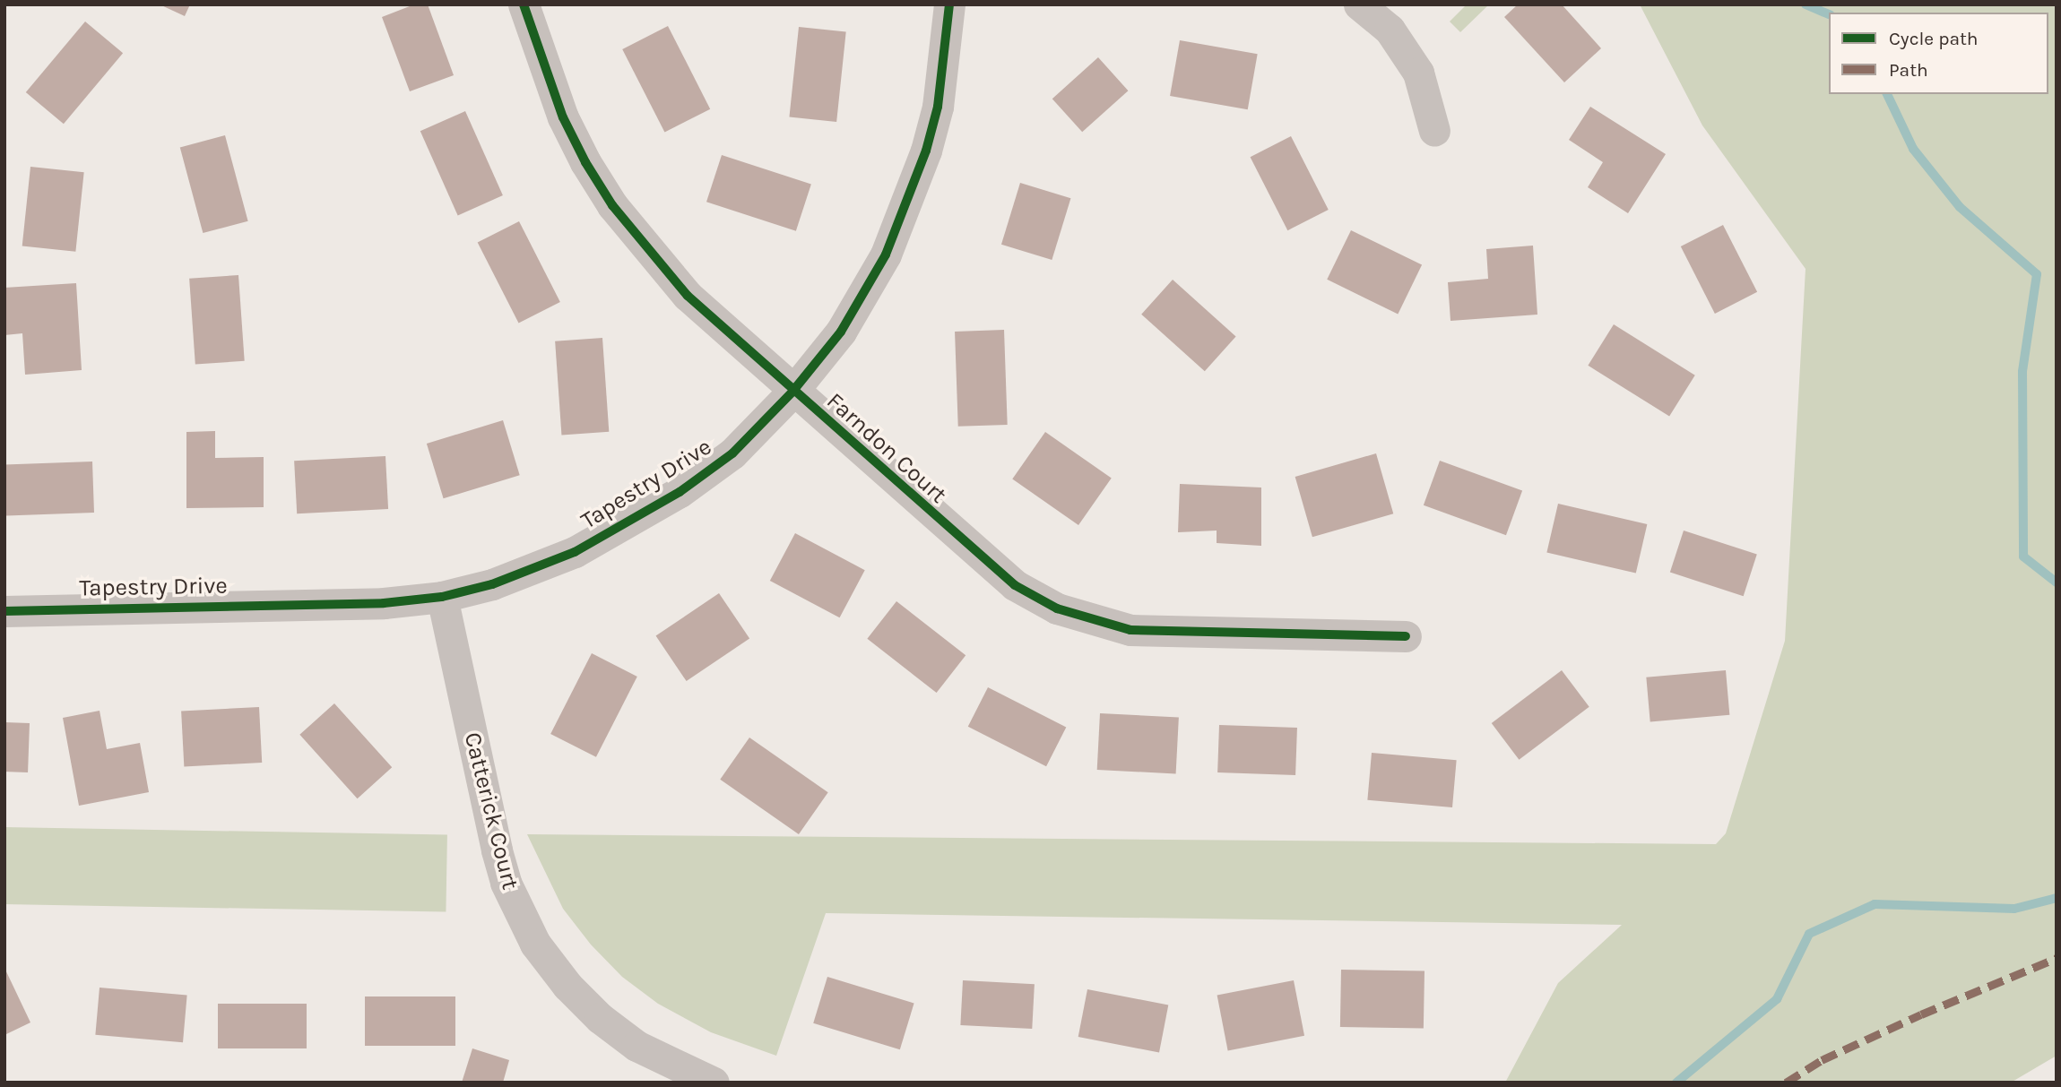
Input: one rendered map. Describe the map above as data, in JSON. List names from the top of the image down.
{
  "streets": {
    "street": ["Farndon Court", "Tapestry Drive", "Catterick Court"]
  },
  "crossings": [
    ["Farndon Court", "Tapestry Drive"],
    ["Tapestry Drive", "Catterick Court"]
  ],
  "legend": ["Cycle path", "Path"]
}
